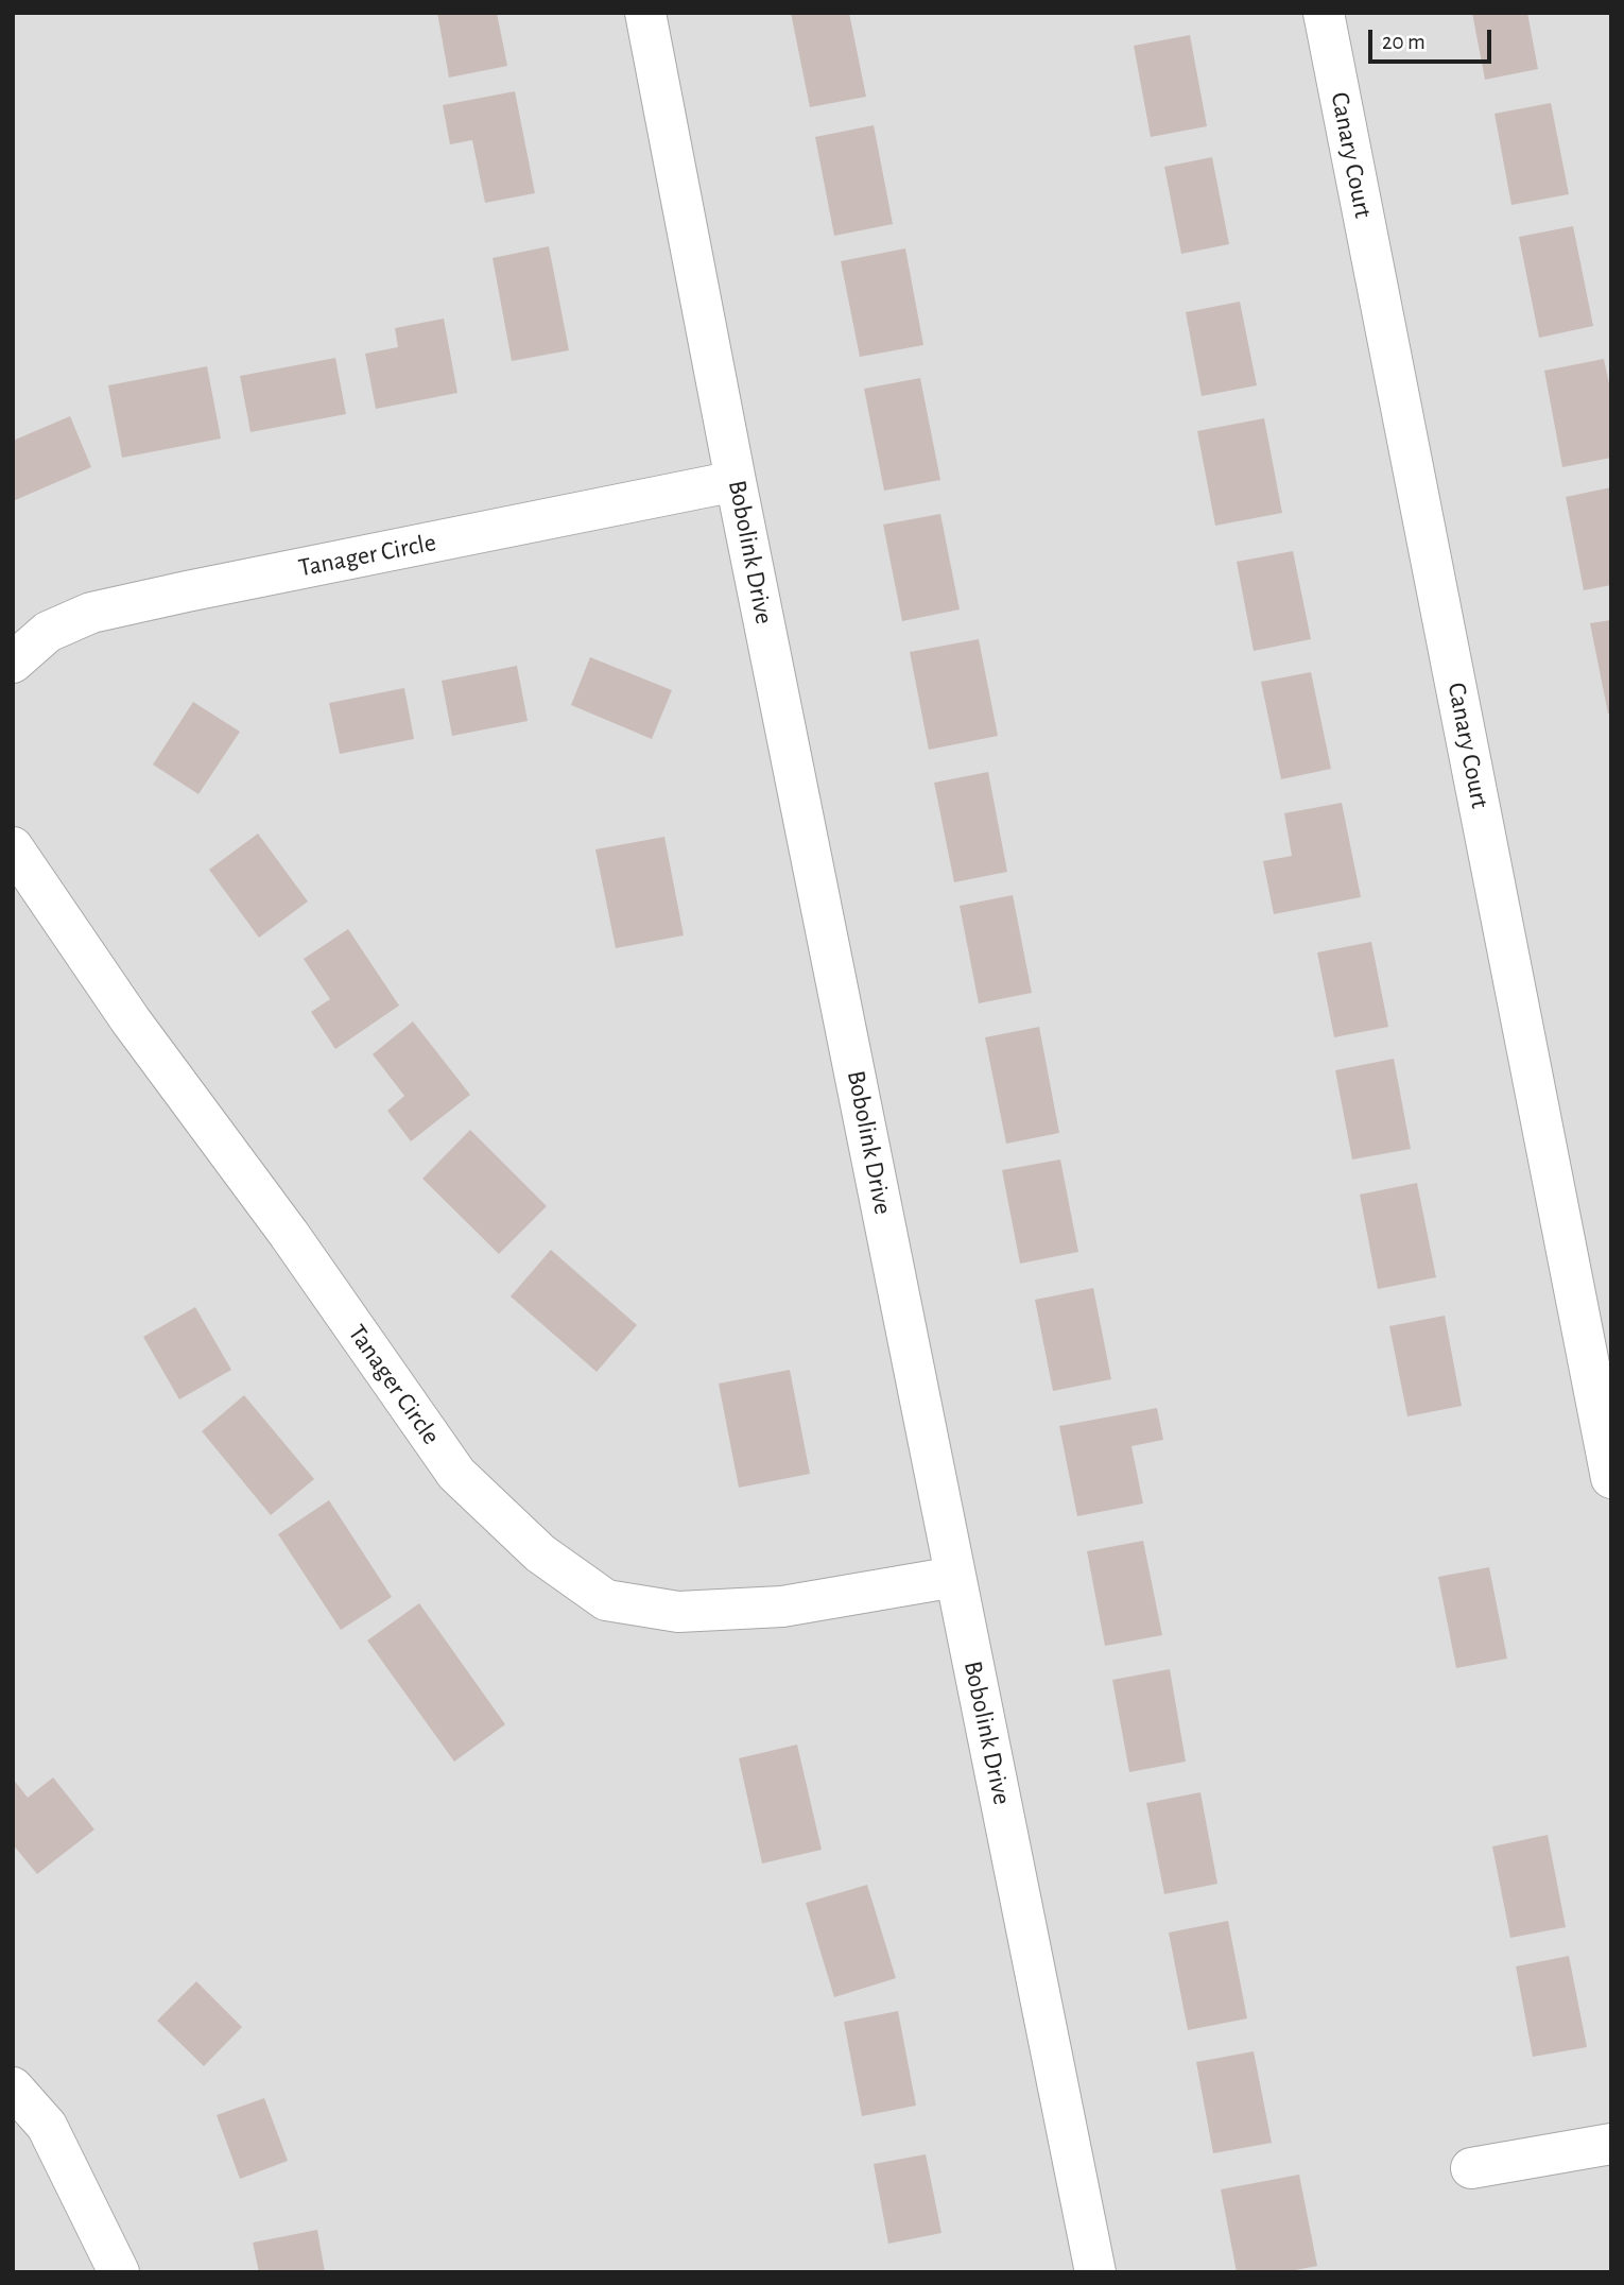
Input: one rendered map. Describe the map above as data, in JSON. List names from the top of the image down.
{
  "streets": {
    "street": ["Canary Court", "Bobolink Drive", "Tanager Circle"]
  },
  "crossings": [
    ["Bobolink Drive", "Tanager Circle"]
  ],
  "scale_bar": "20 m"
}
